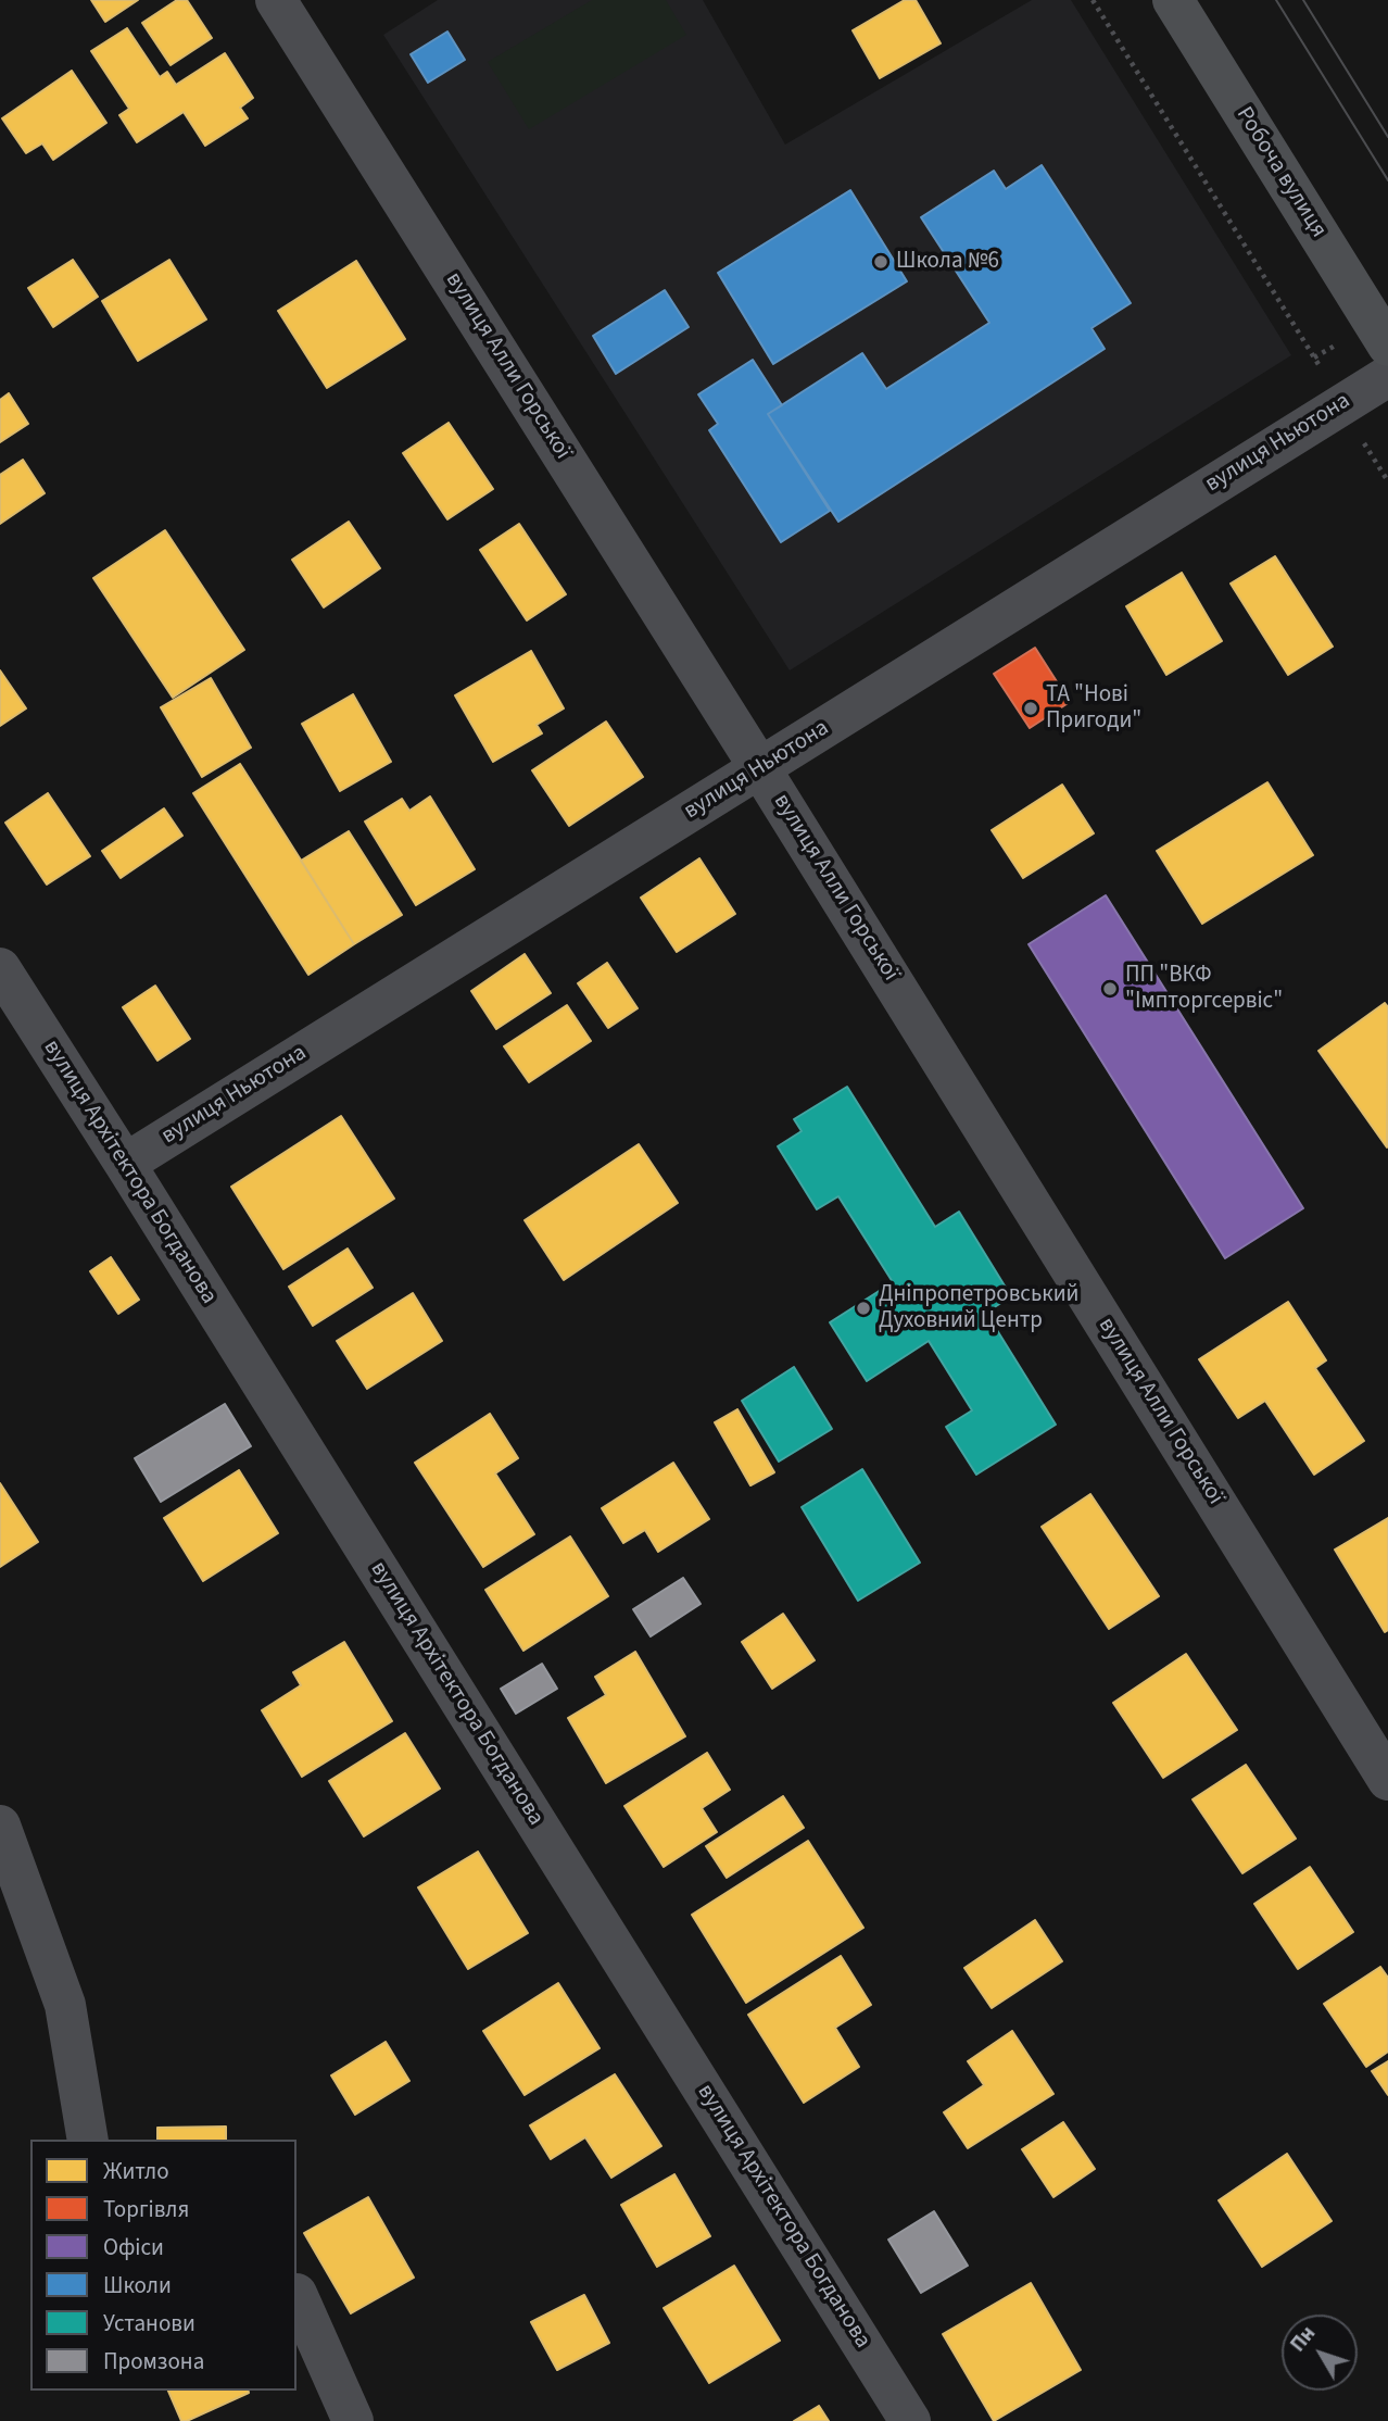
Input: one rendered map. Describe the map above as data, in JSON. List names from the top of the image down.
{
  "streets": {
    "main road": ["Робоча вулиця"],
    "street": ["вулиця Алли Горської", "вулиця Ньютона", "вулиця Архітектора Богданова"]
  },
  "crossings": [
    ["вулиця Алли Горської", "вулиця Ньютона"],
    ["вулиця Ньютона", "вулиця Архітектора Богданова"]
  ],
  "places": [
    "Школа №6",
    "ТА \"Нові Пригоди\"",
    "ПП \"ВКФ \"Імпторгсервіс\"",
    "Дніпропетровський Духовний Центр"
  ],
  "legend": [
    "Житло",
    "Торгівля",
    "Офіси",
    "Школи",
    "Установи",
    "Промзона"
  ],
  "north": "top left"
}
